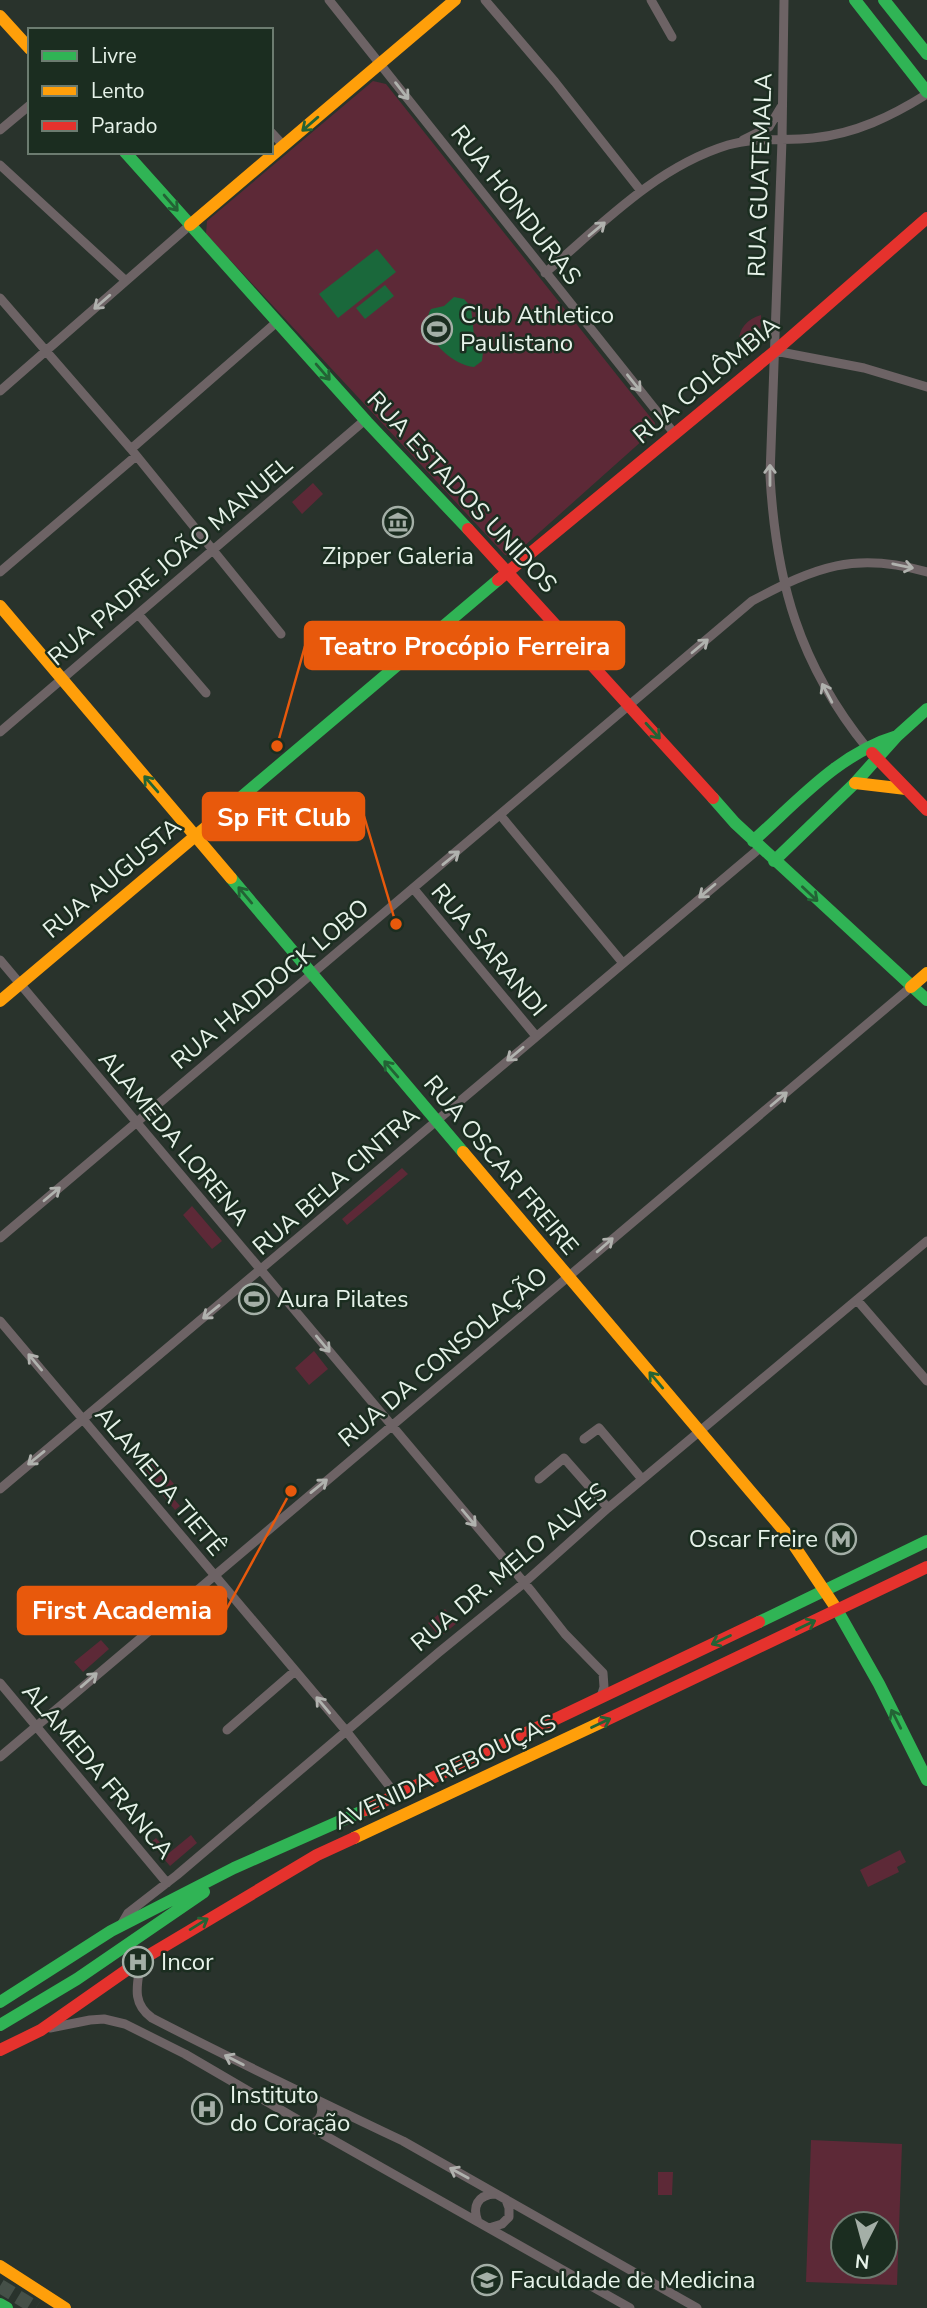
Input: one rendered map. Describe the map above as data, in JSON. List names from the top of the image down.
{
  "streets": {
    "main road": [
      "RUA COLÔMBIA",
      "RUA ESTADOS UNIDOS",
      "RUA AUGUSTA",
      "RUA OSCAR FREIRE",
      "AVENIDA REBOUÇAS"
    ],
    "street": [
      "RUA GUATEMALA",
      "RUA HONDURAS",
      "RUA PADRE JOÃO MANUEL",
      "RUA SARANDI",
      "RUA HADDOCK LOBO",
      "ALAMEDA LORENA",
      "RUA BELA CINTRA",
      "RUA DA CONSOLAÇÃO",
      "ALAMEDA TIETÊ",
      "RUA DR. MELO ALVES",
      "ALAMEDA FRANCA"
    ]
  },
  "crossings": [
    ["RUA GUATEMALA", "RUA COLÔMBIA"],
    ["RUA GUATEMALA", "RUA HADDOCK LOBO"],
    ["RUA HONDURAS", "RUA COLÔMBIA"],
    ["RUA COLÔMBIA", "RUA ESTADOS UNIDOS"],
    ["RUA COLÔMBIA", "RUA AUGUSTA"],
    ["RUA ESTADOS UNIDOS", "RUA PADRE JOÃO MANUEL"],
    ["RUA ESTADOS UNIDOS", "RUA AUGUSTA"],
    ["RUA ESTADOS UNIDOS", "RUA HADDOCK LOBO"],
    ["RUA ESTADOS UNIDOS", "RUA BELA CINTRA"],
    ["RUA ESTADOS UNIDOS", "RUA DA CONSOLAÇÃO"],
    ["RUA PADRE JOÃO MANUEL", "RUA OSCAR FREIRE"],
    ["RUA AUGUSTA", "ALAMEDA LORENA"],
    ["RUA AUGUSTA", "RUA OSCAR FREIRE"],
    ["RUA SARANDI", "RUA HADDOCK LOBO"],
    ["RUA SARANDI", "RUA BELA CINTRA"],
    ["RUA HADDOCK LOBO", "ALAMEDA LORENA"],
    ["RUA HADDOCK LOBO", "RUA OSCAR FREIRE"],
    ["ALAMEDA LORENA", "RUA BELA CINTRA"],
    ["ALAMEDA LORENA", "RUA DA CONSOLAÇÃO"],
    ["ALAMEDA LORENA", "RUA DR. MELO ALVES"],
    ["ALAMEDA LORENA", "AVENIDA REBOUÇAS"],
    ["RUA OSCAR FREIRE", "RUA BELA CINTRA"],
    ["RUA OSCAR FREIRE", "RUA DA CONSOLAÇÃO"],
    ["RUA OSCAR FREIRE", "RUA DR. MELO ALVES"],
    ["RUA OSCAR FREIRE", "AVENIDA REBOUÇAS"],
    ["RUA BELA CINTRA", "ALAMEDA TIETÊ"],
    ["RUA DA CONSOLAÇÃO", "ALAMEDA TIETÊ"],
    ["RUA DA CONSOLAÇÃO", "ALAMEDA FRANCA"],
    ["ALAMEDA TIETÊ", "RUA DR. MELO ALVES"],
    ["ALAMEDA TIETÊ", "AVENIDA REBOUÇAS"],
    ["RUA DR. MELO ALVES", "ALAMEDA FRANCA"],
    ["RUA DR. MELO ALVES", "AVENIDA REBOUÇAS"]
  ],
  "one_way": [
    "RUA GUATEMALA",
    "RUA HONDURAS",
    "RUA ESTADOS UNIDOS",
    "RUA HADDOCK LOBO",
    "ALAMEDA LORENA",
    "RUA OSCAR FREIRE",
    "RUA BELA CINTRA",
    "RUA DA CONSOLAÇÃO"
  ],
  "places": {
    "sports": ["Club Athletico Paulistano", "Aura Pilates"],
    "museum": ["Zipper Galeria"],
    "other": ["Teatro Procópio Ferreira", "Sp Fit Club", "First Academia"],
    "metro station": ["Oscar Freire"],
    "hospital": ["Incor", "Instituto do Coração"],
    "school or university": ["Faculdade de Medicina"]
  },
  "legend": ["Livre", "Lento", "Parado"],
  "north": "bottom"
}
